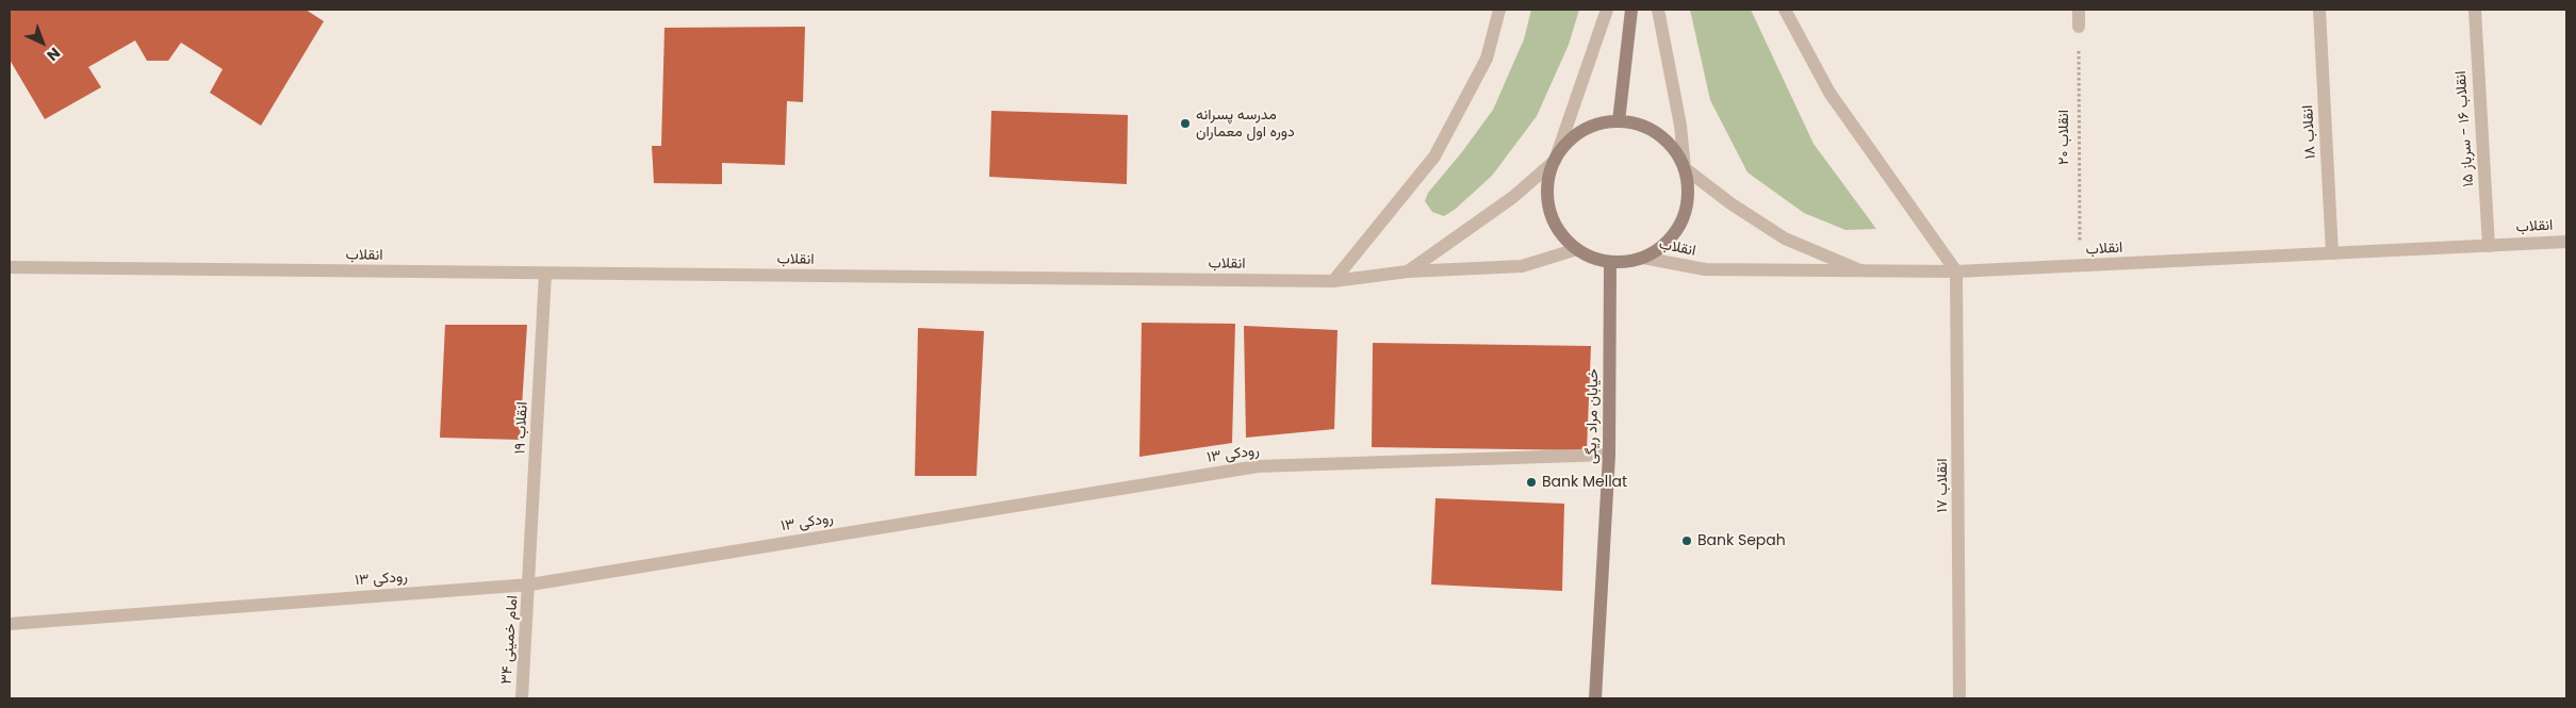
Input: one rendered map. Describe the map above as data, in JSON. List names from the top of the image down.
{
  "streets": {
    "main road": ["خیابان مراد ریگی"],
    "street": [
      "انقلاب ۱۶ - سرباز ۱۵",
      "انقلاب ۱۸",
      "انقلاب",
      "انقلاب ۱۹",
      "رودکی ۱۳",
      "انقلاب ۱۷",
      "امام خمینی ۳۴"
    ],
    "path": ["انقلاب ۲۰"]
  },
  "crossings": [
    ["انقلاب ۱۶ - سرباز ۱۵", "انقلاب"],
    ["انقلاب ۱۸", "انقلاب"],
    ["انقلاب ۲۰", "انقلاب"],
    ["انقلاب", "خیابان مراد ریگی"],
    ["انقلاب", "انقلاب ۱۹"],
    ["انقلاب", "انقلاب ۱۷"],
    ["خیابان مراد ریگی", "رودکی ۱۳"],
    ["انقلاب ۱۹", "رودکی ۱۳"],
    ["انقلاب ۱۹", "امام خمینی ۳۴"],
    ["رودکی ۱۳", "امام خمینی ۳۴"]
  ],
  "places": ["مدرسه پسرانه دوره اول معماران", "Bank Mellat", "Bank Sepah"],
  "north": "bottom right"
}
